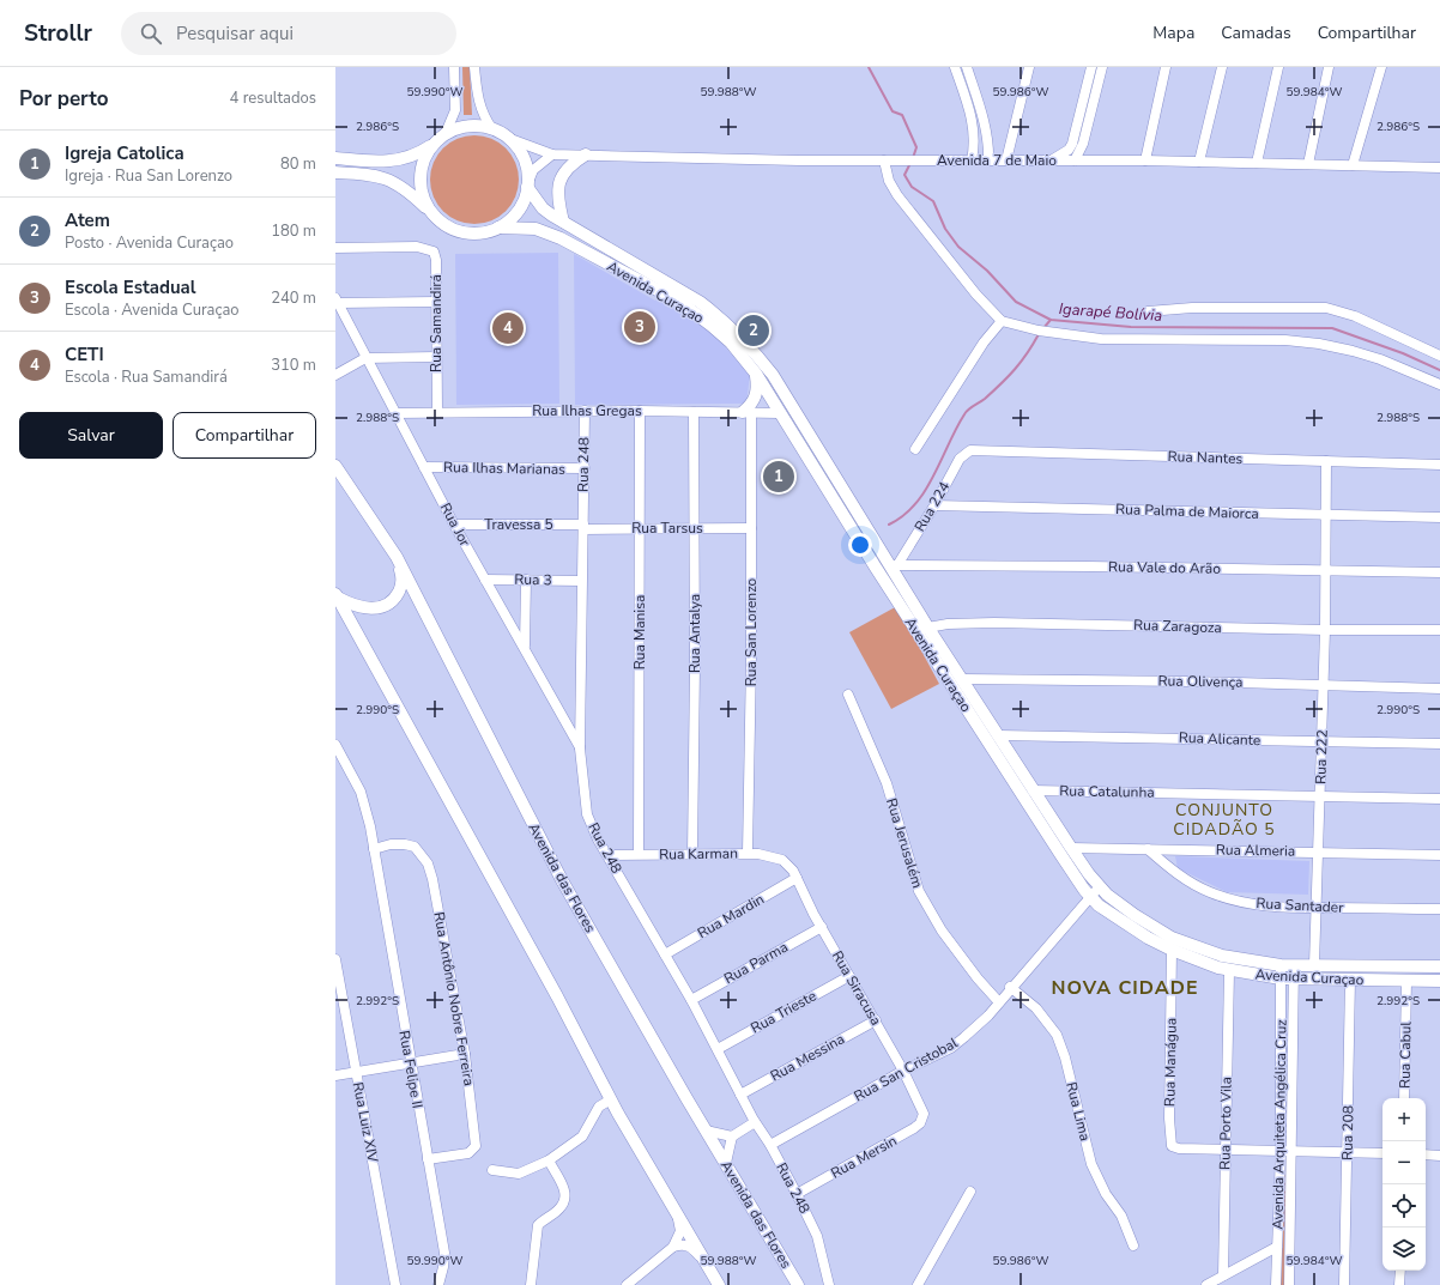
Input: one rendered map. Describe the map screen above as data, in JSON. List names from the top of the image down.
{
  "streets": {
    "main road": ["Avenida Curaçao", "Avenida das Flores"],
    "street": [
      "Avenida 7 de Maio",
      "Rua Samandirá",
      "Rua Ilhas Gregas",
      "Rua Nantes",
      "Rua 248",
      "Rua Ilhas Marianas",
      "Rua 224",
      "Rua Palma de Maiorca",
      "Rua Jor",
      "Travessa 5",
      "Rua Tarsus",
      "Rua Vale do Arão",
      "Rua 3",
      "Rua Zaragoza",
      "Rua Manisa",
      "Rua San Lorenzo",
      "Rua Antalya",
      "Rua Olivença",
      "Rua Alicante",
      "Rua 222",
      "Rua Catalunha",
      "Rua Jerusalém",
      "Rua Almeria",
      "Rua Karman",
      "Rua Santader",
      "Rua Mardin",
      "Rua Parma",
      "Rua Siracusa",
      "Rua Antônio Nobre Ferreira",
      "Rua Trieste",
      "Rua Cabul",
      "Rua Messina",
      "Rua Manágua",
      "Rua Felipe II",
      "Rua San Cristobal",
      "Rua Lima",
      "Rua Luiz XIV",
      "Rua Porto Vila",
      "Avenida Arquiteta Angélica Cruz",
      "Rua 208",
      "Rua Mersin"
    ]
  },
  "crossings": [
    ["Avenida 7 de Maio", "Avenida Curaçao"],
    ["Avenida Curaçao", "Rua Ilhas Gregas"],
    ["Avenida Curaçao", "Rua 224"],
    ["Avenida Curaçao", "Rua Vale do Arão"],
    ["Avenida Curaçao", "Rua Zaragoza"],
    ["Avenida Curaçao", "Rua Olivença"],
    ["Avenida Curaçao", "Rua Alicante"],
    ["Avenida Curaçao", "Rua 222"],
    ["Avenida Curaçao", "Rua Catalunha"],
    ["Avenida Curaçao", "Rua Almeria"],
    ["Avenida Curaçao", "Rua Cabul"],
    ["Avenida Curaçao", "Rua Manágua"],
    ["Avenida Curaçao", "Rua San Cristobal"],
    ["Avenida Curaçao", "Rua Porto Vila"],
    ["Avenida Curaçao", "Avenida Arquiteta Angélica Cruz"],
    ["Avenida Curaçao", "Rua 208"],
    ["Rua Samandirá", "Rua Ilhas Gregas"],
    ["Rua Ilhas Gregas", "Rua 248"],
    ["Rua Ilhas Gregas", "Rua Jor"],
    ["Rua Ilhas Gregas", "Rua Manisa"],
    ["Rua Ilhas Gregas", "Rua San Lorenzo"],
    ["Rua Ilhas Gregas", "Rua Antalya"],
    ["Rua Nantes", "Rua 224"],
    ["Rua Nantes", "Rua 222"],
    ["Rua 248", "Rua Ilhas Marianas"],
    ["Rua 248", "Rua Jor"],
    ["Rua 248", "Travessa 5"],
    ["Rua 248", "Rua Tarsus"],
    ["Rua 248", "Rua 3"],
    ["Rua 248", "Rua Karman"],
    ["Rua 248", "Rua Mardin"],
    ["Rua 248", "Rua Parma"],
    ["Rua 248", "Rua Trieste"],
    ["Rua 248", "Rua Messina"],
    ["Rua 248", "Rua San Cristobal"],
    ["Rua 248", "Rua Mersin"],
    ["Rua Ilhas Marianas", "Rua Jor"],
    ["Rua 224", "Rua Palma de Maiorca"],
    ["Rua 224", "Rua Vale do Arão"],
    ["Rua Palma de Maiorca", "Rua 222"],
    ["Rua Jor", "Travessa 5"],
    ["Rua Jor", "Rua 3"],
    ["Travessa 5", "Rua Tarsus"],
    ["Rua Tarsus", "Rua Manisa"],
    ["Rua Tarsus", "Rua San Lorenzo"],
    ["Rua Tarsus", "Rua Antalya"],
    ["Rua Vale do Arão", "Rua 222"],
    ["Rua Zaragoza", "Rua 222"],
    ["Rua Manisa", "Rua Karman"],
    ["Rua San Lorenzo", "Rua Karman"],
    ["Rua Antalya", "Rua Karman"],
    ["Rua Olivença", "Rua 222"],
    ["Rua Alicante", "Rua 222"],
    ["Rua 222", "Rua Catalunha"],
    ["Rua 222", "Rua Almeria"],
    ["Rua 222", "Rua Santader"],
    ["Rua Jerusalém", "Rua San Cristobal"],
    ["Rua Almeria", "Rua Santader"],
    ["Rua Karman", "Rua Siracusa"],
    ["Rua Mardin", "Rua Siracusa"],
    ["Rua Parma", "Rua Siracusa"],
    ["Rua Siracusa", "Rua Trieste"],
    ["Rua Siracusa", "Rua Messina"],
    ["Rua Siracusa", "Rua San Cristobal"],
    ["Rua Siracusa", "Rua Mersin"],
    ["Rua Antônio Nobre Ferreira", "Rua Felipe II"],
    ["Rua Manágua", "Rua Porto Vila"],
    ["Rua San Cristobal", "Rua Lima"]
  ],
  "districts": ["CONJUNTO CIDADÃO 5", "NOVA CIDADE"],
  "water": ["Igarapé Bolívia"],
  "page": {
    "header": "Strollr",
    "search": "Pesquisar aqui",
    "nav": ["Mapa", "Camadas", "Compartilhar"],
    "heading": ["Por perto", "4 resultados"],
    "list": [
      {
        "mark": "1",
        "name": "Igreja Catolica",
        "note": "Igreja · Rua San Lorenzo",
        "value": "80 m"
      },
      {
        "mark": "2",
        "name": "Atem",
        "note": "Posto · Avenida Curaçao",
        "value": "180 m"
      },
      {
        "mark": "3",
        "name": "Escola Estadual",
        "note": "Escola · Avenida Curaçao",
        "value": "240 m"
      },
      {
        "mark": "4",
        "name": "CETI",
        "note": "Escola · Rua Samandirá",
        "value": "310 m"
      }
    ],
    "pins": [
      "3",
      "4",
      "2",
      "1"
    ],
    "buttons": ["Salvar", "Compartilhar"],
    "map_buttons": ["+", "−"]
  },
  "coordinates": [
    "59.990°W",
    "59.988°W",
    "59.986°W",
    "59.984°W",
    "2.986°S",
    "2.988°S",
    "2.990°S",
    "2.992°S"
  ]
}
